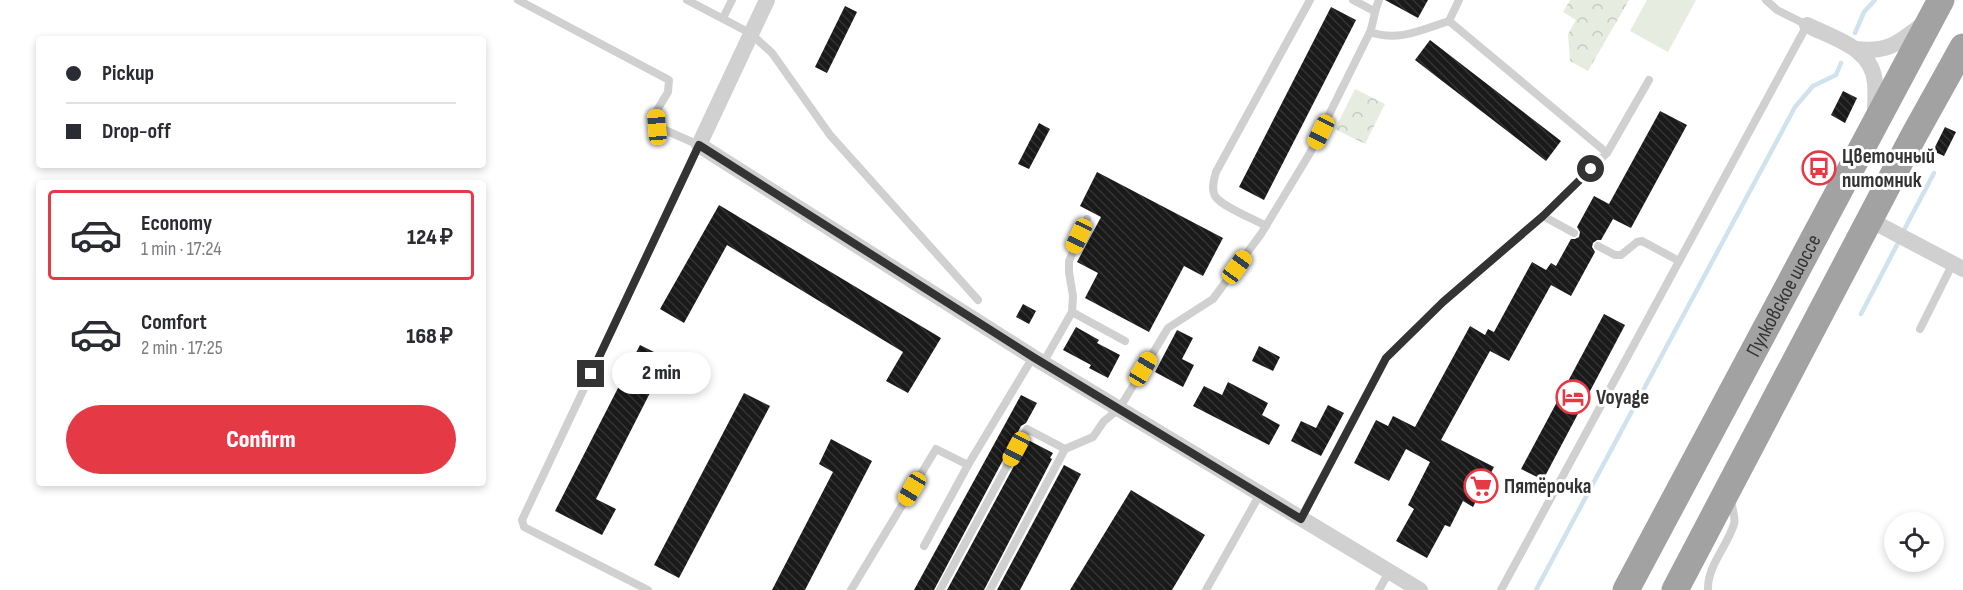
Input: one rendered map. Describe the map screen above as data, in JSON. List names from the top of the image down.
{
  "streets": {
    "highway": ["Пулковское шоссе"]
  },
  "places": {
    "bus stop": ["Цветочный питомник"],
    "hotel": ["Voyage"],
    "supermarket": ["Пятёрочка"]
  },
  "page": {
    "banner": ["Pickup", "Drop-off"],
    "list": [
      {
        "name": "Economy",
        "note": "1 min · 17:24",
        "value": "124 ₽"
      },
      {
        "name": "Comfort",
        "note": "2 min · 17:25",
        "value": "168 ₽"
      }
    ],
    "bubble": "2 min",
    "buttons": "Confirm"
  }
}
